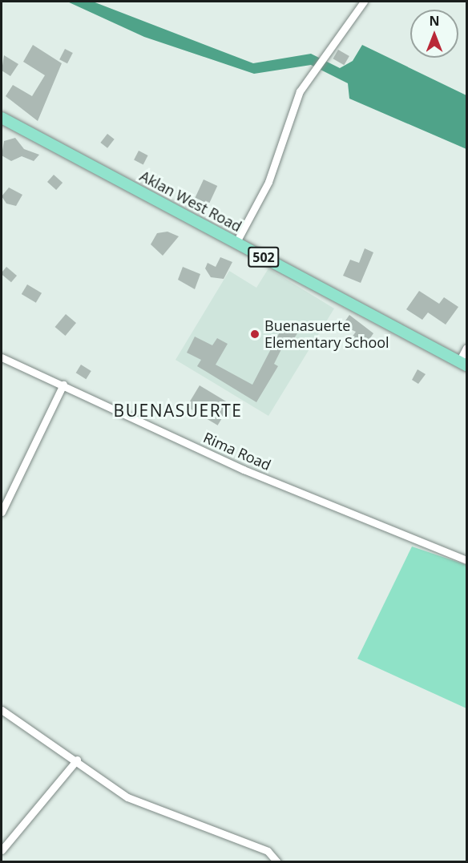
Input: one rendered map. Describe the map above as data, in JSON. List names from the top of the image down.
{
  "streets": {
    "main road": ["Aklan West Road", "502"],
    "street": ["Rima Road"]
  },
  "districts": ["BUENASUERTE"],
  "places": ["Buenasuerte Elementary School"],
  "north": "top"
}
